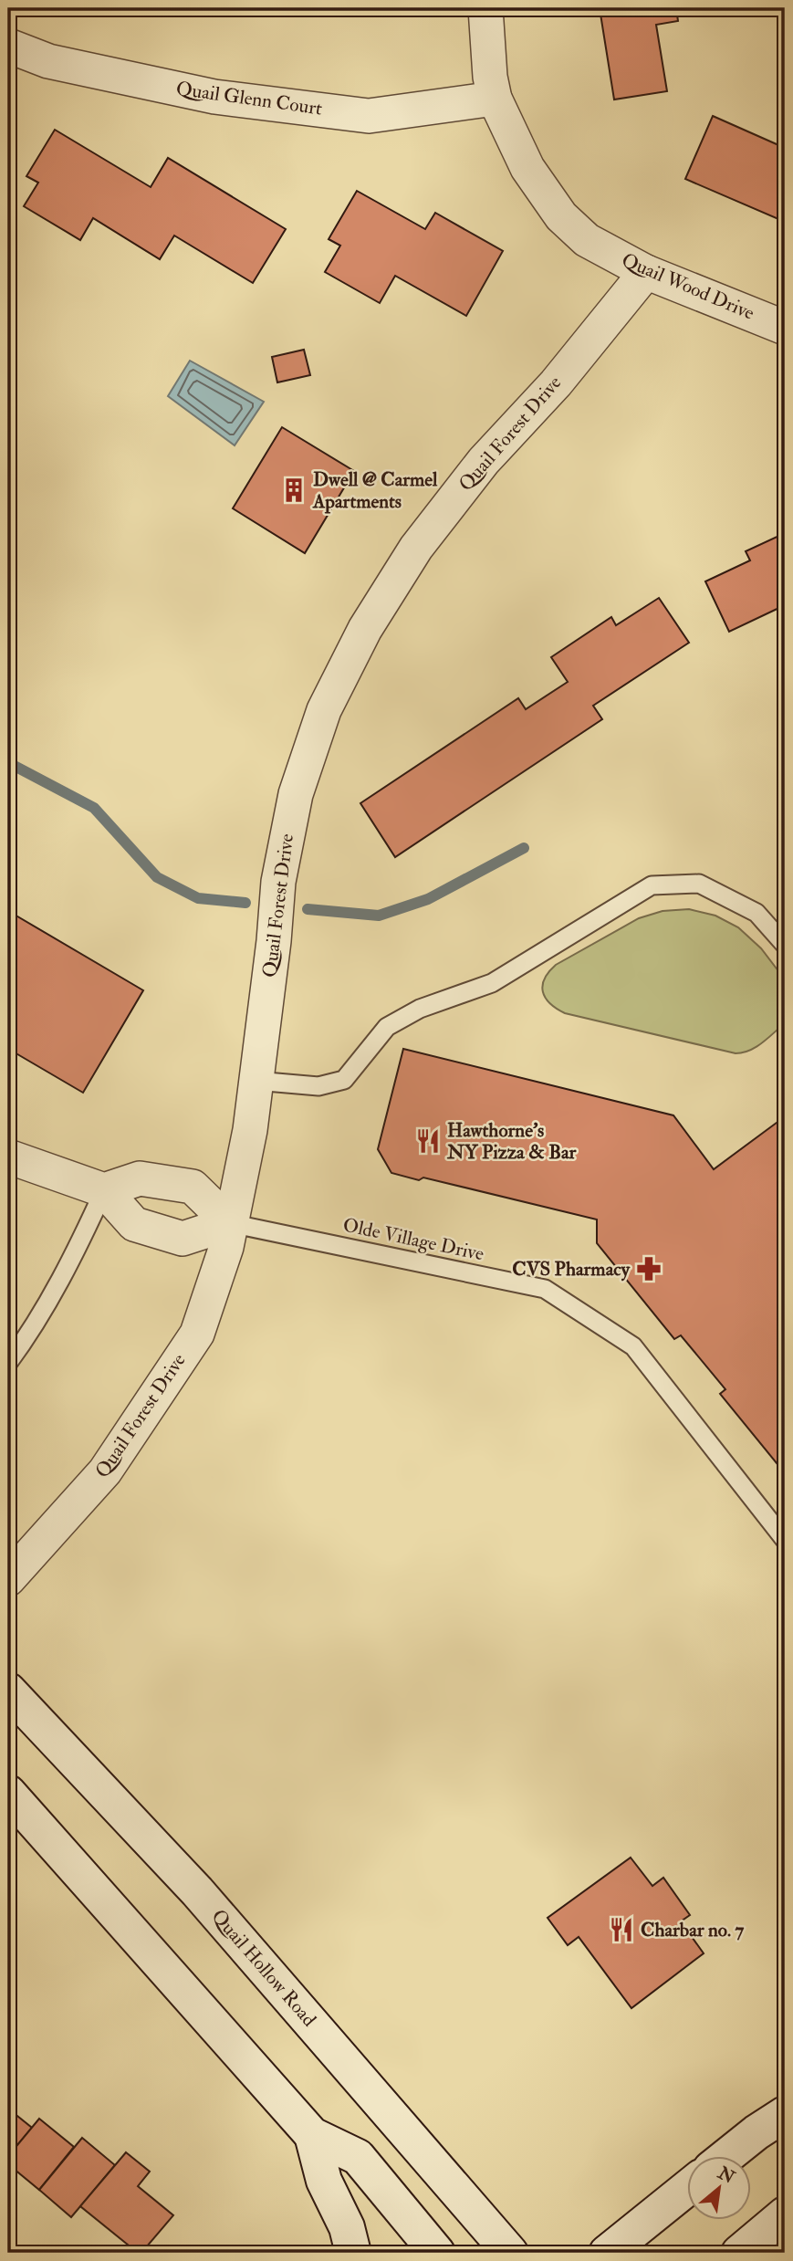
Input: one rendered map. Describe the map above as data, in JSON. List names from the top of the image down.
{
  "streets": {
    "main road": ["Quail Hollow Road"],
    "street": ["Quail Glenn Court", "Quail Wood Drive", "Quail Forest Drive"],
    "lane": ["Olde Village Drive"]
  },
  "crossings": [
    ["Quail Glenn Court", "Quail Wood Drive"],
    ["Quail Wood Drive", "Quail Forest Drive"],
    ["Quail Forest Drive", "Olde Village Drive"]
  ],
  "places": {
    "building": ["Dwell @ Carmel Apartments"],
    "restaurant": ["Hawthorne's NY Pizza & Bar", "Charbar no. 7"],
    "pharmacy": ["CVS Pharmacy"]
  },
  "north": "top right"
}
